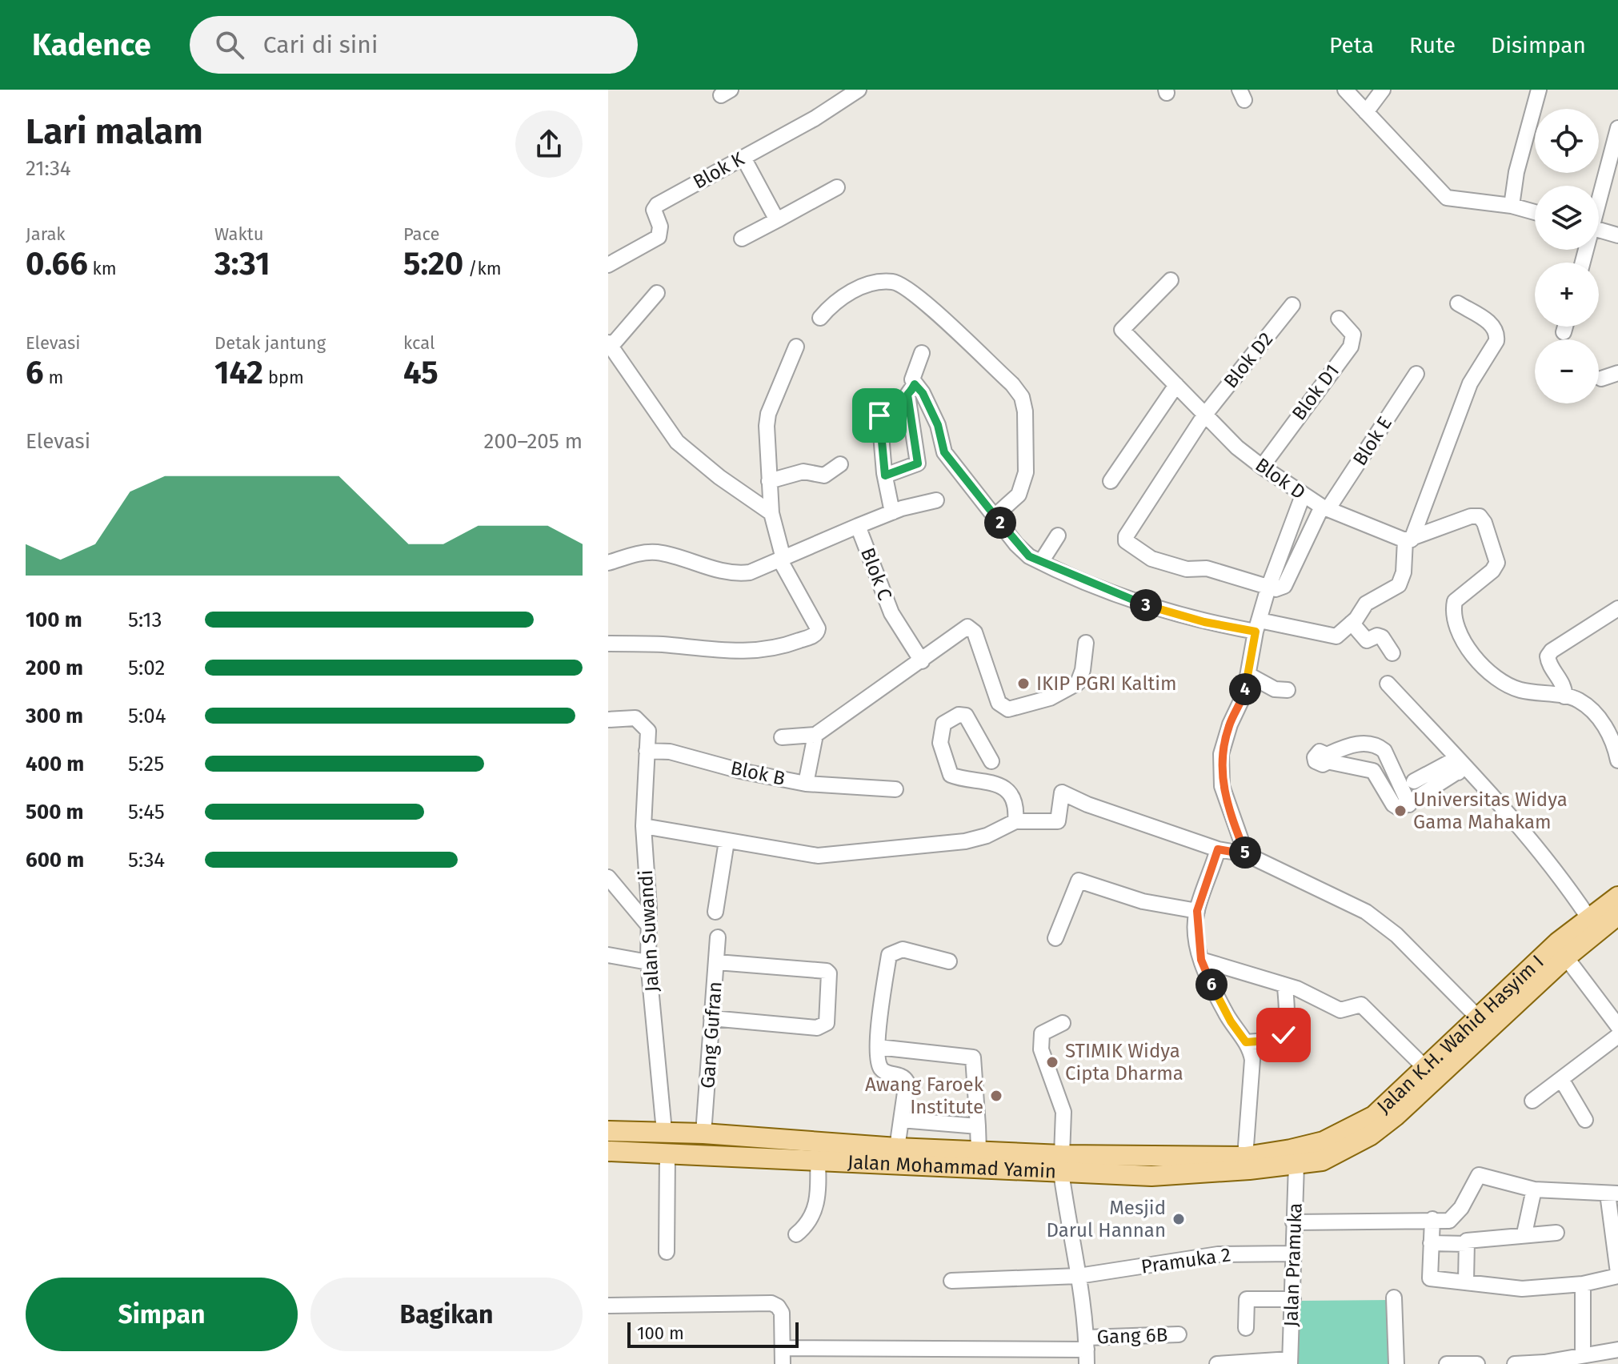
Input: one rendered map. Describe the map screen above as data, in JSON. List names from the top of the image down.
{
  "streets": {
    "main road": ["Jalan K.H. Wahid Hasyim I", "Jalan Mohammad Yamin"],
    "street": [
      "Blok K",
      "Blok D2",
      "Blok D1",
      "Blok E",
      "Blok D",
      "Blok C",
      "Blok B",
      "Jalan Suwandi",
      "Gang Gufran",
      "Pramuka 2",
      "Jalan Pramuka",
      "Gang 6B"
    ]
  },
  "crossings": [
    ["Blok D2", "Blok E"],
    ["Blok D2", "Blok D"],
    ["Blok D1", "Blok D"],
    ["Blok E", "Blok D"],
    ["Blok B", "Jalan Suwandi"],
    ["Jalan Suwandi", "Jalan Mohammad Yamin"],
    ["Jalan K.H. Wahid Hasyim I", "Jalan Mohammad Yamin"],
    ["Jalan K.H. Wahid Hasyim I", "Jalan Pramuka"],
    ["Gang Gufran", "Jalan Mohammad Yamin"],
    ["Jalan Mohammad Yamin", "Jalan Pramuka"],
    ["Pramuka 2", "Jalan Pramuka"]
  ],
  "places": [
    "IKIP PGRI Kaltim",
    "Universitas Widya Gama Mahakam",
    "STIMIK Widya Cipta Dharma",
    "Awang Faroek Institute",
    "Mesjid Darul Hannan"
  ],
  "scale_bar": "100 m",
  "page": {
    "header": "Kadence",
    "search": "Cari di sini",
    "nav": ["Peta", "Rute", "Disimpan"],
    "heading": ["Lari malam", "21:34"],
    "map_buttons": ["+", "−"],
    "stats": [
      ["Jarak", "0.66 km"],
      ["Waktu", "3:31"],
      ["Pace", "5:20 /km"],
      ["Elevasi", "6 m"],
      ["Detak jantung", "142 bpm"],
      ["kcal", "45"]
    ],
    "chart": ["Elevasi", "200–205 m"],
    "pins": [
      "2",
      "3",
      "4",
      "5",
      "6"
    ],
    "list": [
      {
        "name": "100 m",
        "note": "5:13"
      },
      {
        "name": "200 m",
        "note": "5:02"
      },
      {
        "name": "300 m",
        "note": "5:04"
      },
      {
        "name": "400 m",
        "note": "5:25"
      },
      {
        "name": "500 m",
        "note": "5:45"
      },
      {
        "name": "600 m",
        "note": "5:34"
      }
    ],
    "buttons": ["Simpan", "Bagikan"],
    "scale": "100 m"
  }
}
